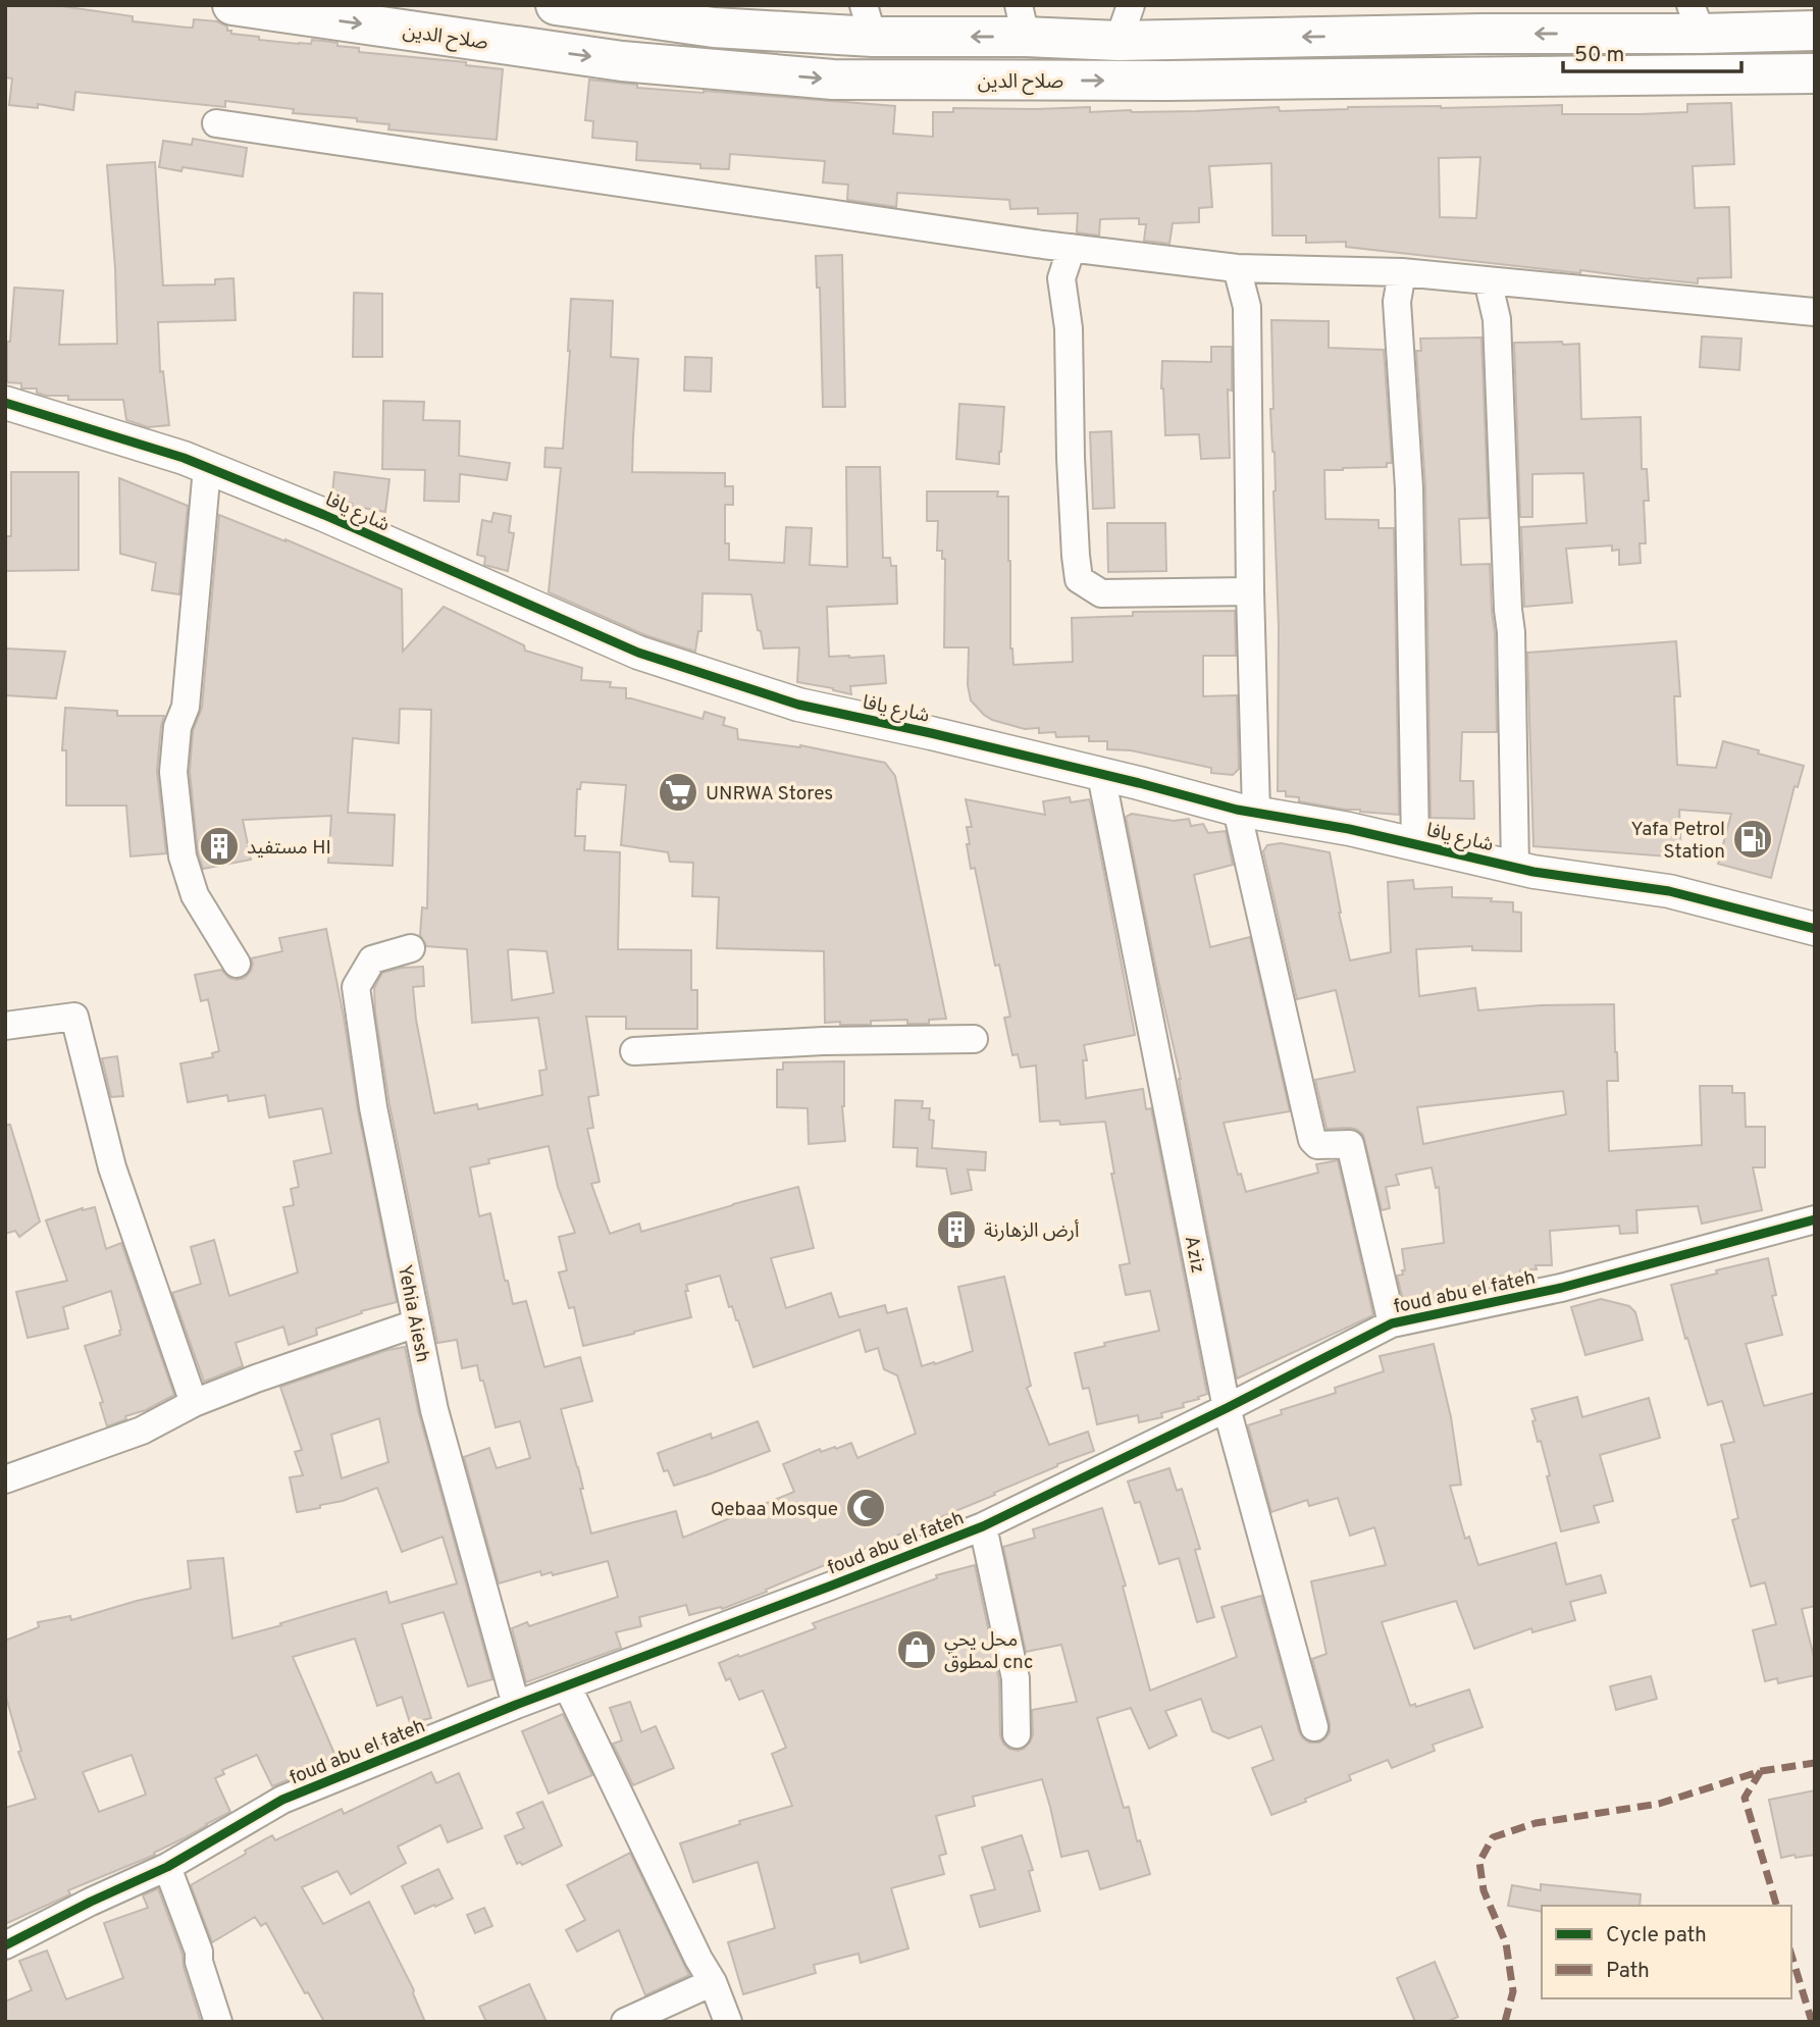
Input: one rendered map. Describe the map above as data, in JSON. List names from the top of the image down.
{
  "streets": {
    "highway": ["صلاح الدين"],
    "street": [
      "شارع يافا",
      "Aziz",
      "foud abu el fateh",
      "Yehia Aiesh"
    ]
  },
  "crossings": [
    ["شارع يافا", "Aziz"],
    ["Aziz", "foud abu el fateh"],
    ["foud abu el fateh", "Yehia Aiesh"]
  ],
  "places": {
    "supermarket": ["UNRWA Stores"],
    "fuel station": ["Yafa Petrol Station"],
    "building": ["مستفيد HI", "أرض الزهارنة"],
    "mosque": ["Qebaa Mosque"],
    "shop": ["محل يحي لمطوق cnc"]
  },
  "legend": ["Cycle path", "Path"],
  "scale_bar": "50 m"
}
